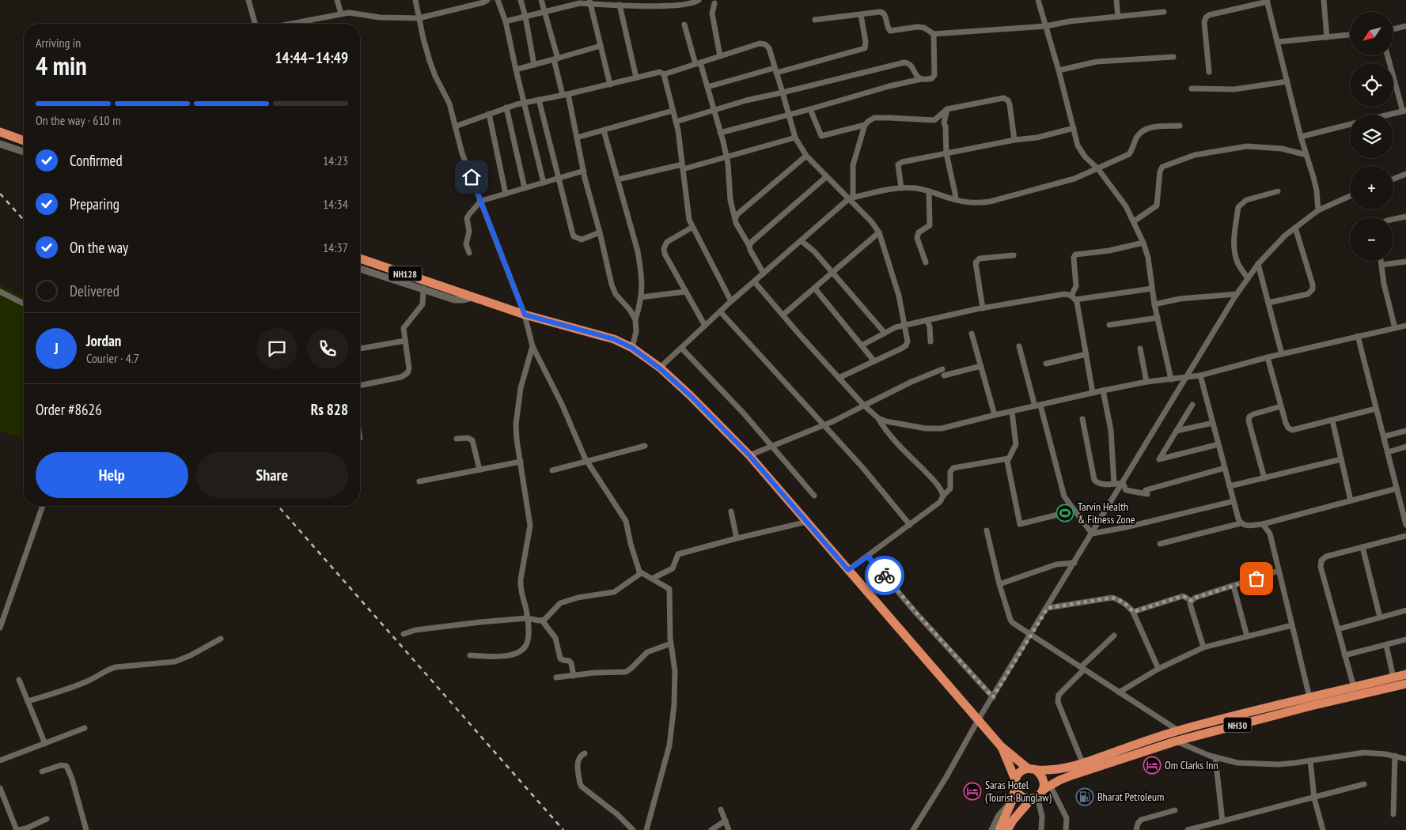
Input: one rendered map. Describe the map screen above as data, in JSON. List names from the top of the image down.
{
  "streets": {
    "highway": ["NH128", "NH30"]
  },
  "crossings": [
    ["NH128", "NH30"]
  ],
  "places": {
    "sports": ["Tarvin Health & Fitness Zone"],
    "hotel": ["Om Clarks Inn", "Saras Hotel (Tourist Bunglaw)"],
    "fuel station": ["Bharat Petroleum"]
  },
  "north": "bottom left",
  "page": {
    "map_buttons": ["+", "−"],
    "heading": ["4 min", "Arriving in", "14:44–14:49"],
    "panel": [
      "Jordan",
      "Courier · 4.7",
      "Order #8626",
      "Rs 828"
    ],
    "bar": "On the way · 610 m",
    "list": [
      ["Confirmed", "14:23"],
      ["Preparing", "14:34"],
      ["On the way", "14:37"],
      "Delivered"
    ],
    "round": "J",
    "buttons": ["Help", "Share"]
  }
}
